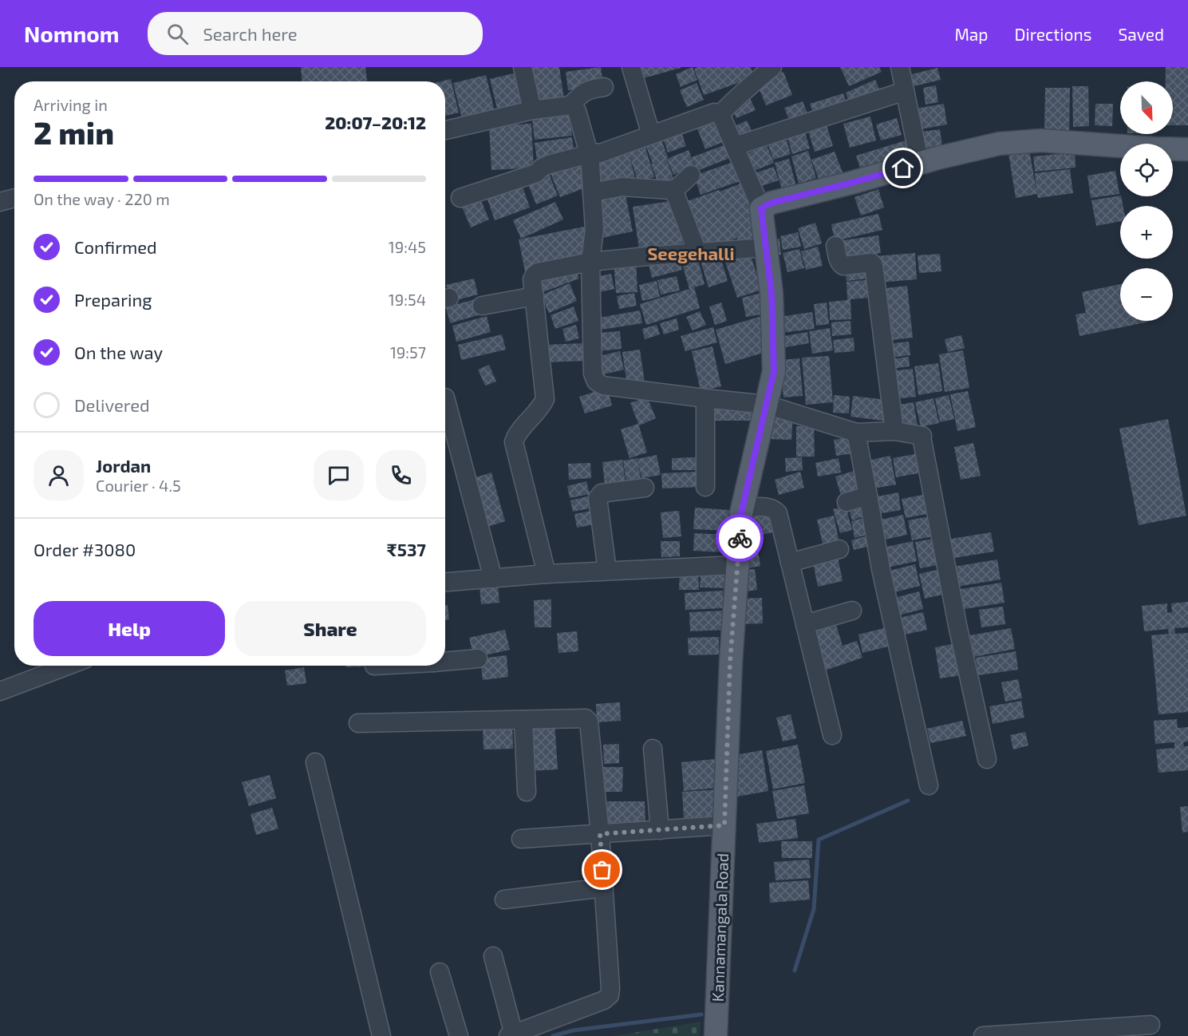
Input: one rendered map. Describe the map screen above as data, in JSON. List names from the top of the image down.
{
  "streets": {
    "main road": ["Kannamangala Road"]
  },
  "districts": ["Seegehalli"],
  "north": "bottom right",
  "page": {
    "header": "Nomnom",
    "search": "Search here",
    "nav": ["Map", "Directions", "Saved"],
    "map_buttons": ["+", "−"],
    "heading": ["2 min", "Arriving in", "20:07–20:12"],
    "panel": [
      "Jordan",
      "Courier · 4.5",
      "Order #3080",
      "₹537"
    ],
    "bar": "On the way · 220 m",
    "list": [
      ["Confirmed", "19:45"],
      ["Preparing", "19:54"],
      ["On the way", "19:57"],
      "Delivered"
    ],
    "buttons": ["Help", "Share"]
  }
}
